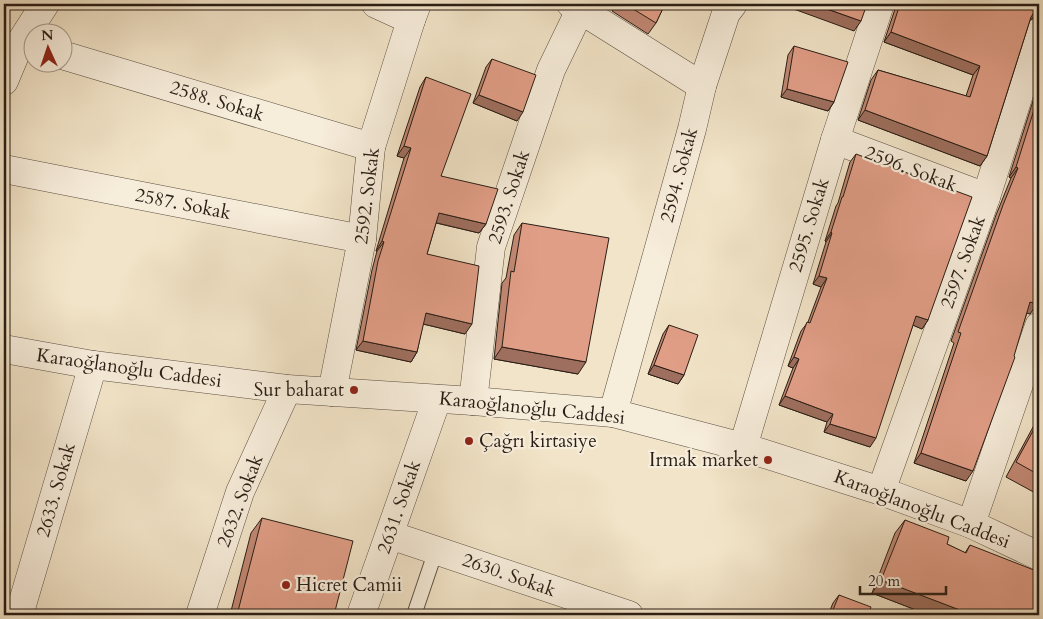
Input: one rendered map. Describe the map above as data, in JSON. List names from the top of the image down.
{
  "streets": {
    "street": [
      "2588. Sokak",
      "2596. Sokak",
      "2594. Sokak",
      "2592. Sokak",
      "2593. Sokak",
      "2587. Sokak",
      "2595. Sokak",
      "2597. Sokak",
      "Karaoğlanoğlu Caddesi",
      "2633. Sokak",
      "2632. Sokak",
      "2631. Sokak",
      "2630. Sokak"
    ]
  },
  "crossings": [
    ["2588. Sokak", "2592. Sokak"],
    ["2596. Sokak", "2595. Sokak"],
    ["2596. Sokak", "2597. Sokak"],
    ["2594. Sokak", "Karaoğlanoğlu Caddesi"],
    ["2592. Sokak", "2587. Sokak"],
    ["2592. Sokak", "Karaoğlanoğlu Caddesi"],
    ["2593. Sokak", "Karaoğlanoğlu Caddesi"],
    ["2595. Sokak", "Karaoğlanoğlu Caddesi"],
    ["2597. Sokak", "Karaoğlanoğlu Caddesi"],
    ["Karaoğlanoğlu Caddesi", "2633. Sokak"],
    ["Karaoğlanoğlu Caddesi", "2632. Sokak"],
    ["Karaoğlanoğlu Caddesi", "2631. Sokak"],
    ["2631. Sokak", "2630. Sokak"]
  ],
  "places": [
    "Sur baharat",
    "Çağrı kirtasiye",
    "Irmak market",
    "Hicret Camii"
  ],
  "scale_bar": "20 m",
  "north": "top"
}
